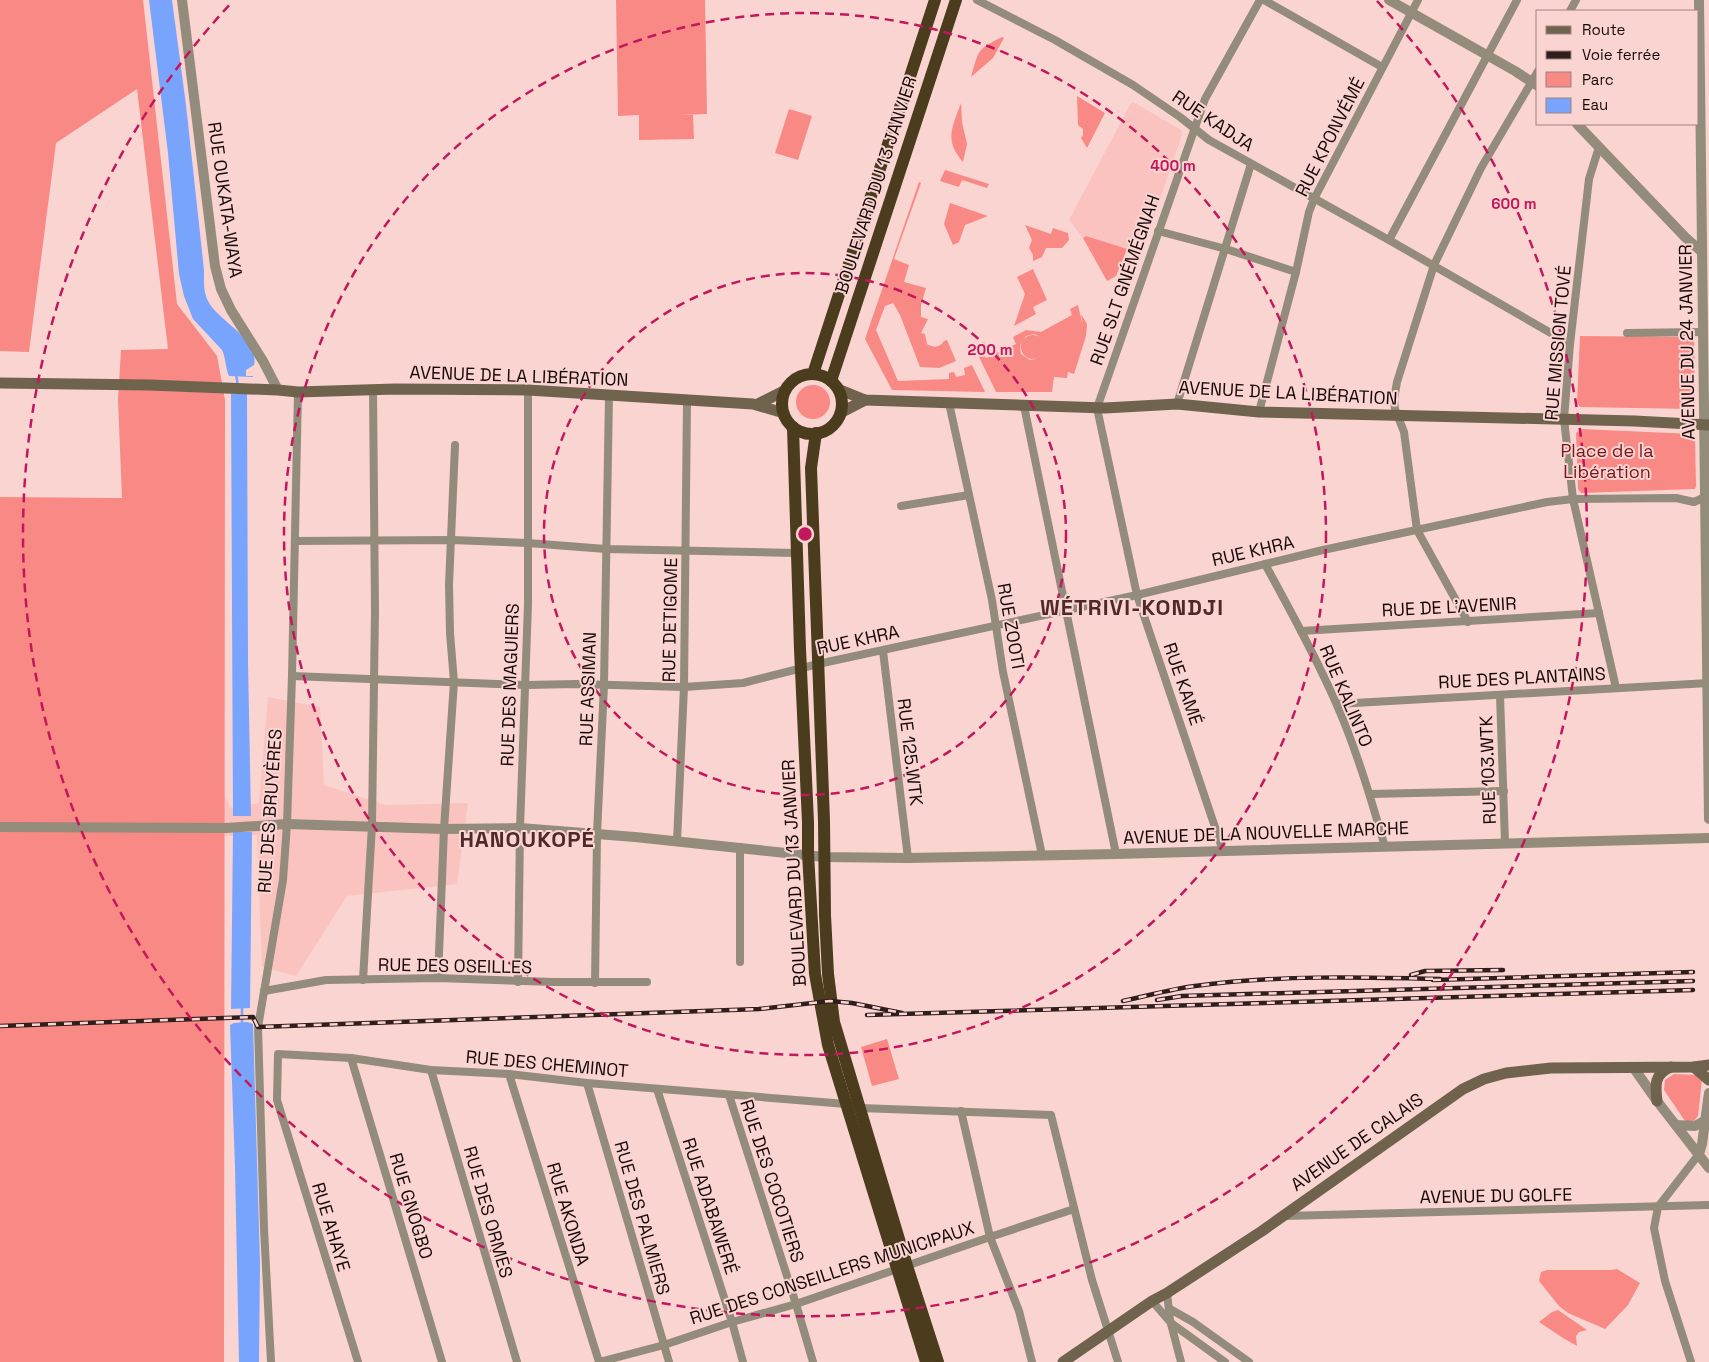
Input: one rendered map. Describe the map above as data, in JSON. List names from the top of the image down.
{
  "streets": {
    "highway": ["BOULEVARD DU 13 JANVIER"],
    "main road": ["AVENUE DE LA LIBÉRATION", "AVENUE DE CALAIS"],
    "street": [
      "RUE KADJA",
      "RUE KPONVÉMÉ",
      "RUE OUKATA-WAYA",
      "RUE SLT GNÉMÉGNAH",
      "AVENUE DU 24 JANVIER",
      "RUE MISSION TOVÉ",
      "RUE KHRA",
      "RUE DE L'AVENIR",
      "RUE DETIGOME",
      "RUE ZOOTI",
      "RUE DES PLANTAINS",
      "RUE KAMÉ",
      "RUE DES MAGUIERS",
      "RUE ASSIMAN",
      "RUE KALINTO",
      "RUE 125.WTK",
      "RUE 103.WTK",
      "RUE DES BRUYÈRES",
      "AVENUE DE LA NOUVELLE MARCHE",
      "RUE DES OSEILLES",
      "RUE DES CHEMINOT",
      "RUE DES COCOTIERS",
      "AVENUE DU GOLFE",
      "RUE GNOGBO",
      "RUE ADABAWERÉ",
      "RUE DES ORMES",
      "RUE AKONDA",
      "RUE DES PALMIERS",
      "RUE AHAYE",
      "RUE DES CONSEILLERS MUNICIPAUX"
    ]
  },
  "crossings": [
    ["RUE KADJA", "RUE KPONVÉMÉ"],
    ["RUE KADJA", "RUE SLT GNÉMÉGNAH"],
    ["RUE KADJA", "RUE MISSION TOVÉ"],
    ["RUE KPONVÉMÉ", "AVENUE DE LA LIBÉRATION"],
    ["BOULEVARD DU 13 JANVIER", "RUE KHRA"],
    ["BOULEVARD DU 13 JANVIER", "AVENUE DE LA NOUVELLE MARCHE"],
    ["BOULEVARD DU 13 JANVIER", "RUE DES CHEMINOT"],
    ["BOULEVARD DU 13 JANVIER", "RUE DES CONSEILLERS MUNICIPAUX"],
    ["RUE OUKATA-WAYA", "AVENUE DE LA LIBÉRATION"],
    ["RUE SLT GNÉMÉGNAH", "AVENUE DE LA LIBÉRATION"],
    ["RUE SLT GNÉMÉGNAH", "RUE KAMÉ"],
    ["AVENUE DU 24 JANVIER", "AVENUE DE LA LIBÉRATION"],
    ["AVENUE DU 24 JANVIER", "RUE KHRA"],
    ["AVENUE DU 24 JANVIER", "RUE DES PLANTAINS"],
    ["RUE MISSION TOVÉ", "AVENUE DE LA LIBÉRATION"],
    ["RUE MISSION TOVÉ", "RUE KHRA"],
    ["RUE MISSION TOVÉ", "RUE DE L'AVENIR"],
    ["RUE MISSION TOVÉ", "RUE DES PLANTAINS"],
    ["AVENUE DE LA LIBÉRATION", "RUE DETIGOME"],
    ["AVENUE DE LA LIBÉRATION", "RUE ZOOTI"],
    ["AVENUE DE LA LIBÉRATION", "RUE KAMÉ"],
    ["AVENUE DE LA LIBÉRATION", "RUE DES MAGUIERS"],
    ["AVENUE DE LA LIBÉRATION", "RUE ASSIMAN"],
    ["AVENUE DE LA LIBÉRATION", "RUE DES BRUYÈRES"],
    ["RUE KHRA", "RUE DETIGOME"],
    ["RUE KHRA", "RUE ZOOTI"],
    ["RUE KHRA", "RUE KAMÉ"],
    ["RUE KHRA", "RUE DES MAGUIERS"],
    ["RUE KHRA", "RUE ASSIMAN"],
    ["RUE KHRA", "RUE KALINTO"],
    ["RUE KHRA", "RUE 125.WTK"],
    ["RUE KHRA", "RUE DES BRUYÈRES"],
    ["RUE DE L'AVENIR", "RUE KALINTO"],
    ["RUE DETIGOME", "AVENUE DE LA NOUVELLE MARCHE"],
    ["RUE ZOOTI", "AVENUE DE LA NOUVELLE MARCHE"],
    ["RUE DES PLANTAINS", "RUE KALINTO"],
    ["RUE DES PLANTAINS", "RUE 103.WTK"],
    ["RUE KAMÉ", "AVENUE DE LA NOUVELLE MARCHE"],
    ["RUE DES MAGUIERS", "AVENUE DE LA NOUVELLE MARCHE"],
    ["RUE DES MAGUIERS", "RUE DES OSEILLES"],
    ["RUE ASSIMAN", "AVENUE DE LA NOUVELLE MARCHE"],
    ["RUE ASSIMAN", "RUE DES OSEILLES"],
    ["RUE KALINTO", "AVENUE DE LA NOUVELLE MARCHE"],
    ["RUE 125.WTK", "AVENUE DE LA NOUVELLE MARCHE"],
    ["RUE 103.WTK", "AVENUE DE LA NOUVELLE MARCHE"],
    ["RUE DES BRUYÈRES", "AVENUE DE LA NOUVELLE MARCHE"],
    ["RUE DES BRUYÈRES", "RUE DES OSEILLES"],
    ["RUE DES CHEMINOT", "RUE DES COCOTIERS"],
    ["RUE DES CHEMINOT", "RUE GNOGBO"],
    ["RUE DES CHEMINOT", "RUE ADABAWERÉ"],
    ["RUE DES CHEMINOT", "RUE DES ORMES"],
    ["RUE DES CHEMINOT", "RUE AKONDA"],
    ["RUE DES CHEMINOT", "RUE DES PALMIERS"],
    ["RUE DES CHEMINOT", "RUE AHAYE"],
    ["RUE DES CHEMINOT", "RUE DES CONSEILLERS MUNICIPAUX"],
    ["AVENUE DE CALAIS", "AVENUE DU GOLFE"],
    ["RUE DES COCOTIERS", "RUE DES CONSEILLERS MUNICIPAUX"],
    ["RUE ADABAWERÉ", "RUE DES CONSEILLERS MUNICIPAUX"],
    ["RUE AKONDA", "RUE DES CONSEILLERS MUNICIPAUX"],
    ["RUE DES PALMIERS", "RUE DES CONSEILLERS MUNICIPAUX"]
  ],
  "districts": ["WÉTRIVI-KONDJI", "HANOUKOPÉ"],
  "parks": ["Place de la Libération"],
  "legend": [
    "Route",
    "Voie ferrée",
    "Parc",
    "Eau"
  ],
  "rings": ["400 m", "600 m", "200 m"]
}
